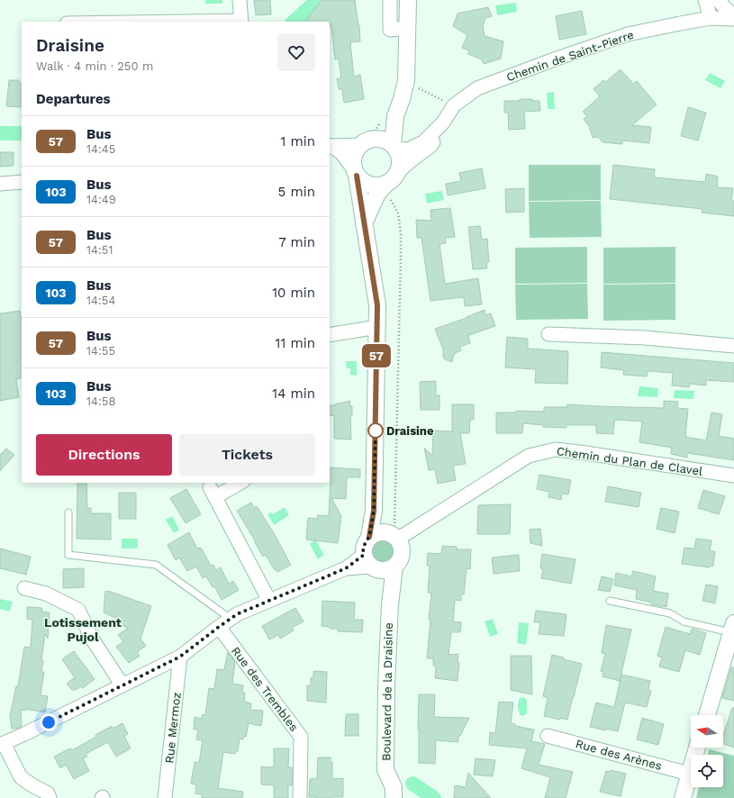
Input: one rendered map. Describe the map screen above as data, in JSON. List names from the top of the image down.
{
  "streets": {
    "street": [
      "Chemin de Saint-Pierre",
      "Chemin du Plan de Clavel",
      "Rue des Trembles",
      "Boulevard de la Draisine",
      "Rue Mermoz",
      "Rue des Arènes"
    ]
  },
  "crossings": [
    ["Chemin du Plan de Clavel", "Boulevard de la Draisine"]
  ],
  "districts": ["Lotissement Pujol"],
  "places": ["Draisine"],
  "lines": ["bus line 57"],
  "north": "left",
  "page": {
    "on_map": "57",
    "heading": [
      ["Draisine", "Walk · 4 min · 250 m"],
      "Departures"
    ],
    "list": [
      {
        "mark": "57",
        "name": "Bus",
        "note": "14:45",
        "value": "1 min"
      },
      {
        "mark": "103",
        "name": "Bus",
        "note": "14:49",
        "value": "5 min"
      },
      {
        "mark": "57",
        "name": "Bus",
        "note": "14:51",
        "value": "7 min"
      },
      {
        "mark": "103",
        "name": "Bus",
        "note": "14:54",
        "value": "10 min"
      },
      {
        "mark": "57",
        "name": "Bus",
        "note": "14:55",
        "value": "11 min"
      },
      {
        "mark": "103",
        "name": "Bus",
        "note": "14:58",
        "value": "14 min"
      }
    ],
    "buttons": ["Directions", "Tickets"]
  }
}
